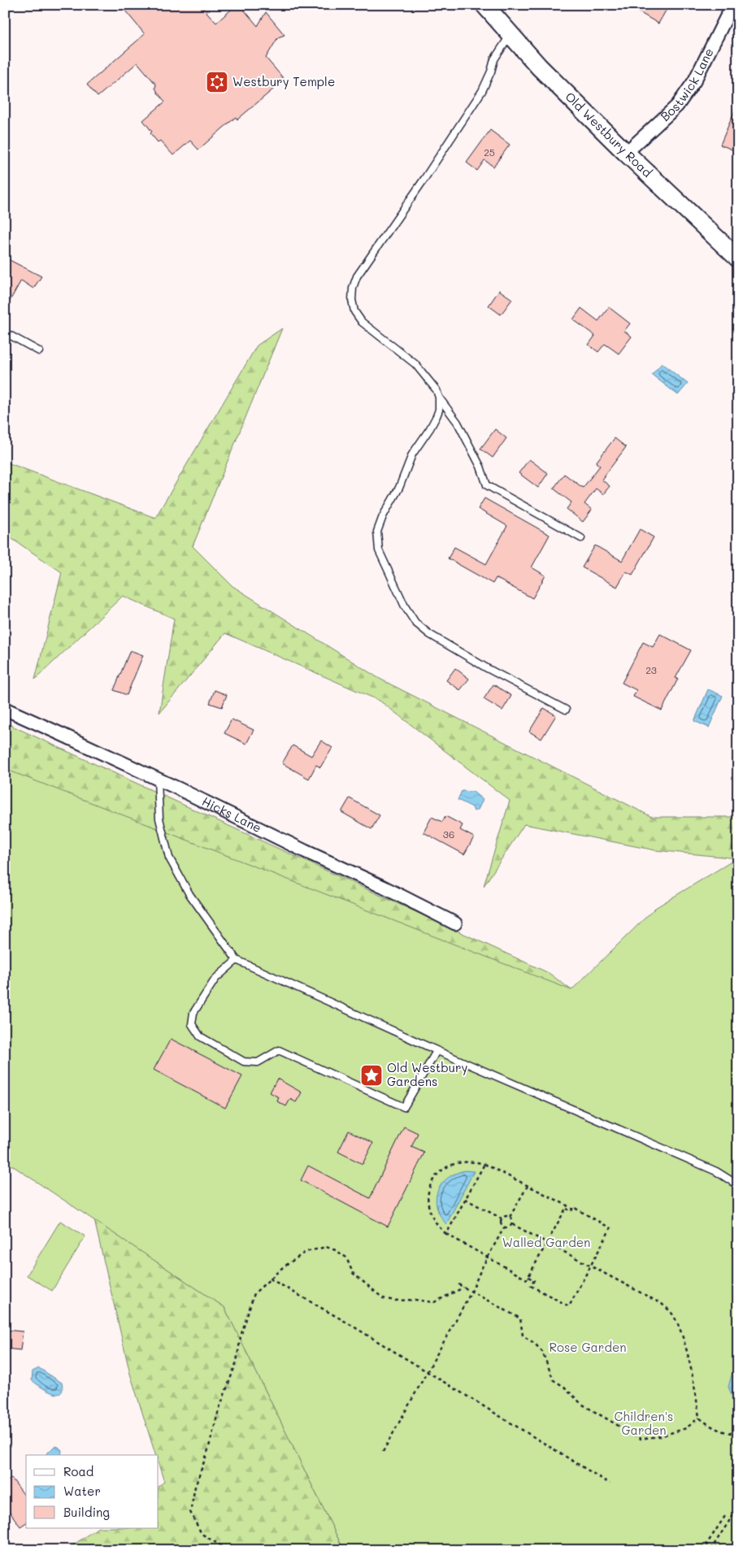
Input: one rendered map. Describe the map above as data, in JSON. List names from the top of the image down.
{
  "streets": {
    "street": ["Bostwick Lane", "Old Westbury Road", "Hicks Lane"]
  },
  "crossings": [
    ["Bostwick Lane", "Old Westbury Road"]
  ],
  "parks": ["Walled Garden", "Rose Garden", "Children's Garden"],
  "places": {
    "synagogue": ["Westbury Temple"],
    "place": ["Old Westbury Gardens"]
  },
  "house_numbers": ["25", "23", "36"],
  "legend": ["Road", "Water", "Building"]
}
